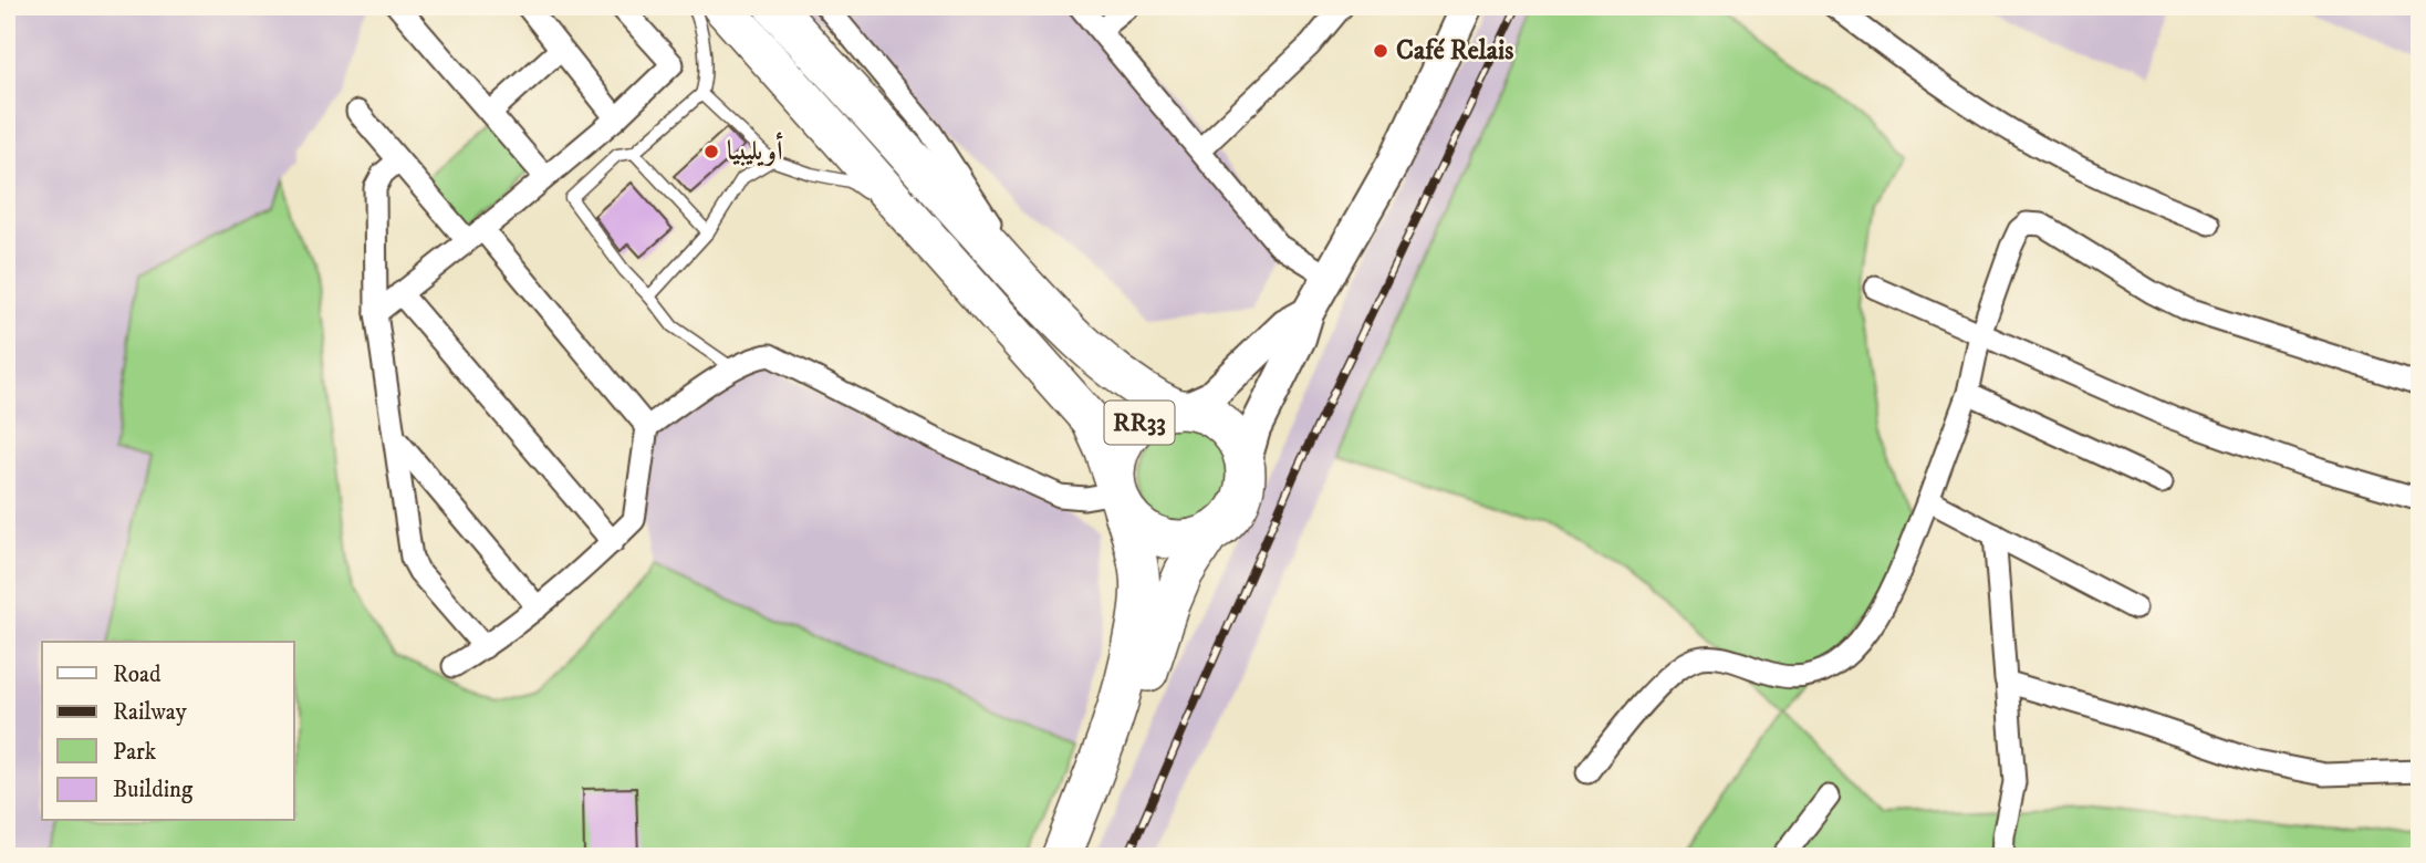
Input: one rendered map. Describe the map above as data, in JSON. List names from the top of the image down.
{
  "streets": {
    "highway": ["RR33"]
  },
  "places": ["Café Relais", "أويليبيا"],
  "legend": [
    "Road",
    "Railway",
    "Park",
    "Building"
  ]
}
